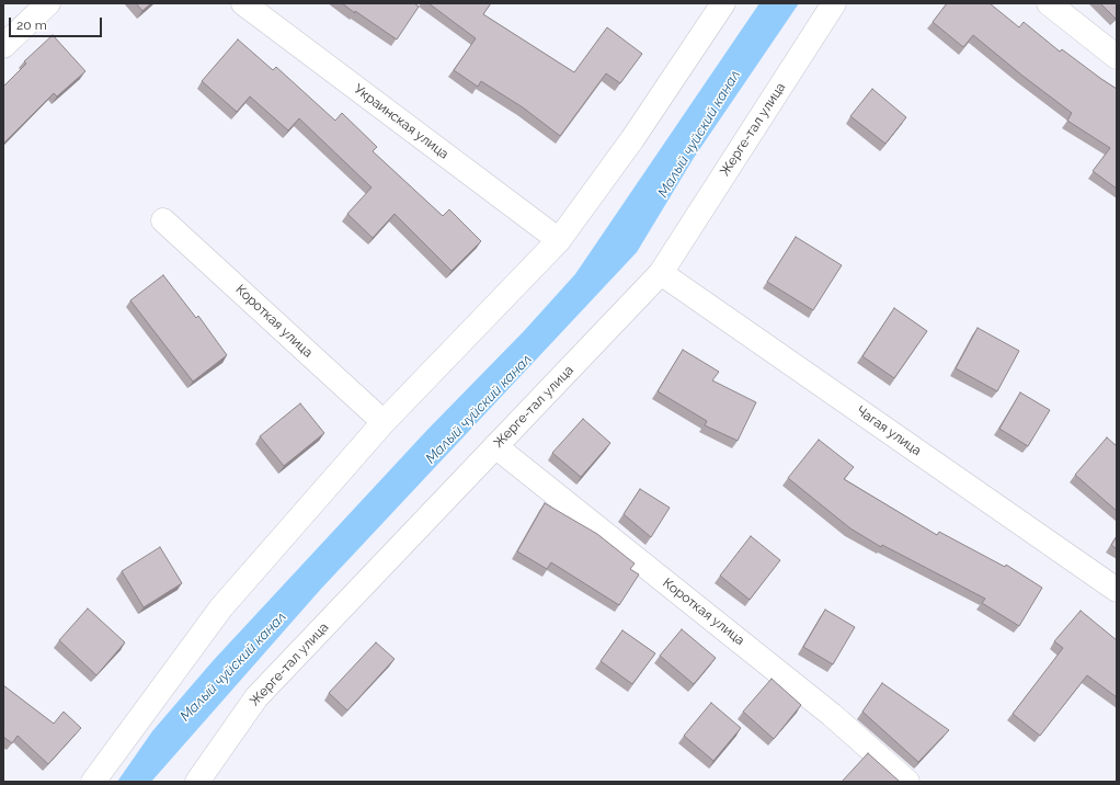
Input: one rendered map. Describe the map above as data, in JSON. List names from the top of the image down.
{
  "streets": {
    "street": [
      "Украинская улица",
      "Жерге-тал улица",
      "Короткая улица",
      "Чагая улица"
    ]
  },
  "crossings": [
    ["Жерге-тал улица", "Короткая улица"],
    ["Жерге-тал улица", "Чагая улица"]
  ],
  "water": ["Малый чуйский канал"],
  "scale_bar": "20 m"
}
